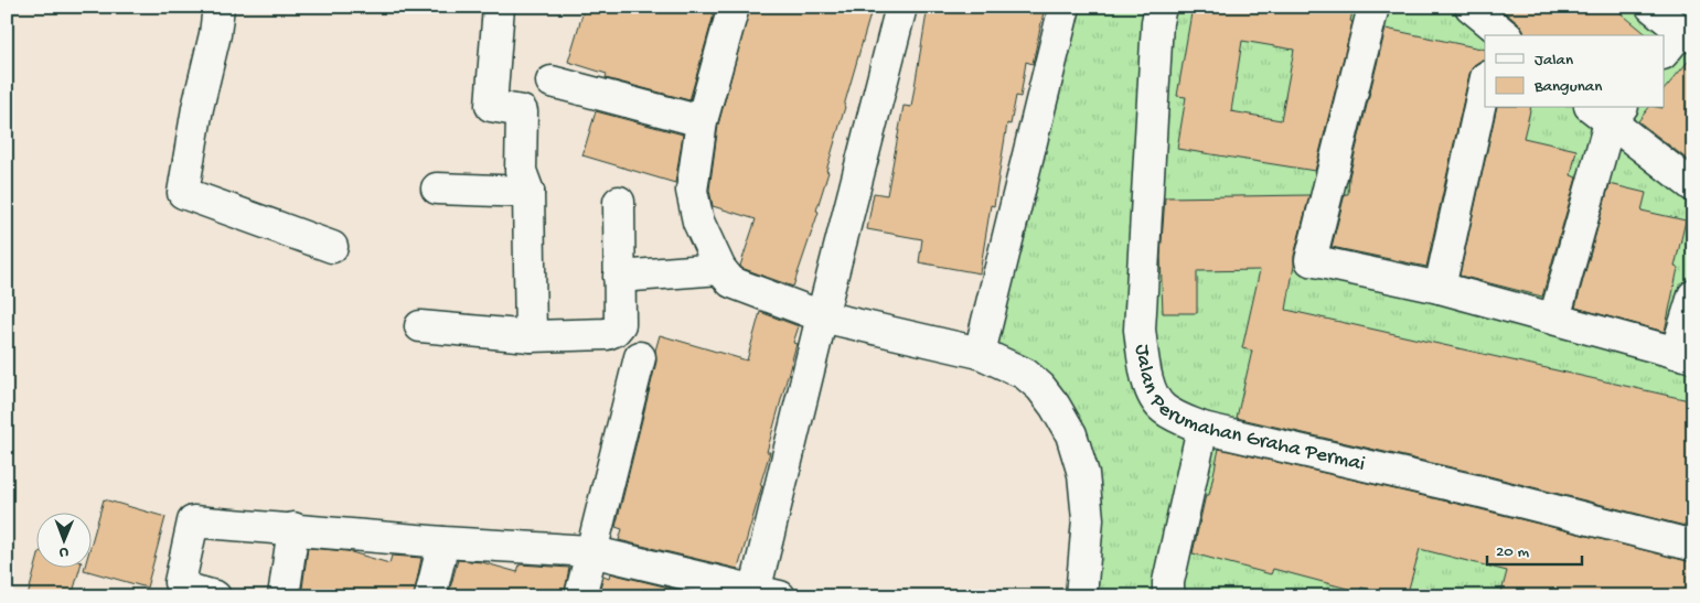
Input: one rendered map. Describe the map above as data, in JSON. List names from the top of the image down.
{
  "streets": {
    "street": ["Jalan Perumahan Graha Permai"]
  },
  "legend": ["Jalan", "Bangunan"],
  "scale_bar": "20 m",
  "north": "bottom"
}
